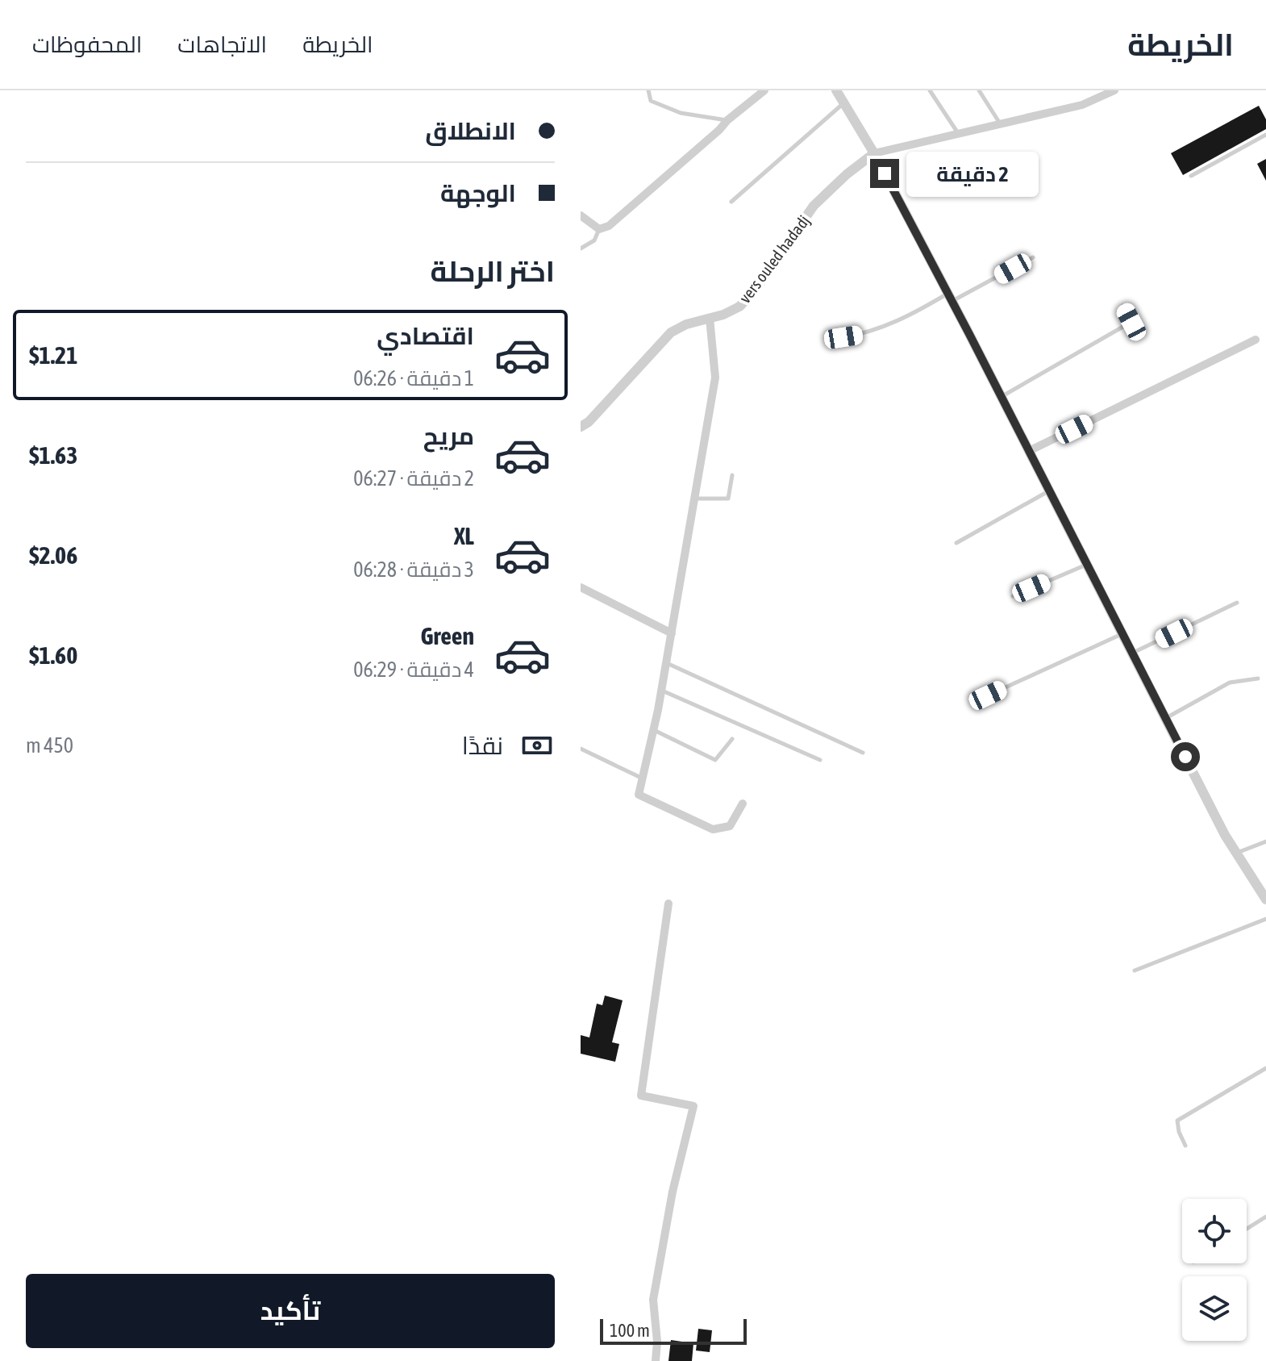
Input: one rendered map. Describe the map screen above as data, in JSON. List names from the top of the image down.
{
  "streets": {
    "street": ["vers ouled hadadj"]
  },
  "scale_bar": "100 m",
  "page": {
    "header": "الخريطة",
    "nav": ["الخريطة", "الاتجاهات", "المحفوظات"],
    "banner": ["الانطلاق", "الوجهة"],
    "bubble": "2 دقيقة",
    "heading": "اختر الرحلة",
    "list": [
      {
        "name": "اقتصادي",
        "note": "1 دقيقة · 06:26",
        "value": "$1.21"
      },
      {
        "name": "مريح",
        "note": "2 دقيقة · 06:27",
        "value": "$1.63"
      },
      {
        "name": "XL",
        "note": "3 دقيقة · 06:28",
        "value": "$2.06"
      },
      {
        "name": "Green",
        "note": "4 دقيقة · 06:29",
        "value": "$1.60"
      }
    ],
    "pay": ["نقدًا", "450 m"],
    "buttons": "تأكيد",
    "scale": "100 m"
  }
}
